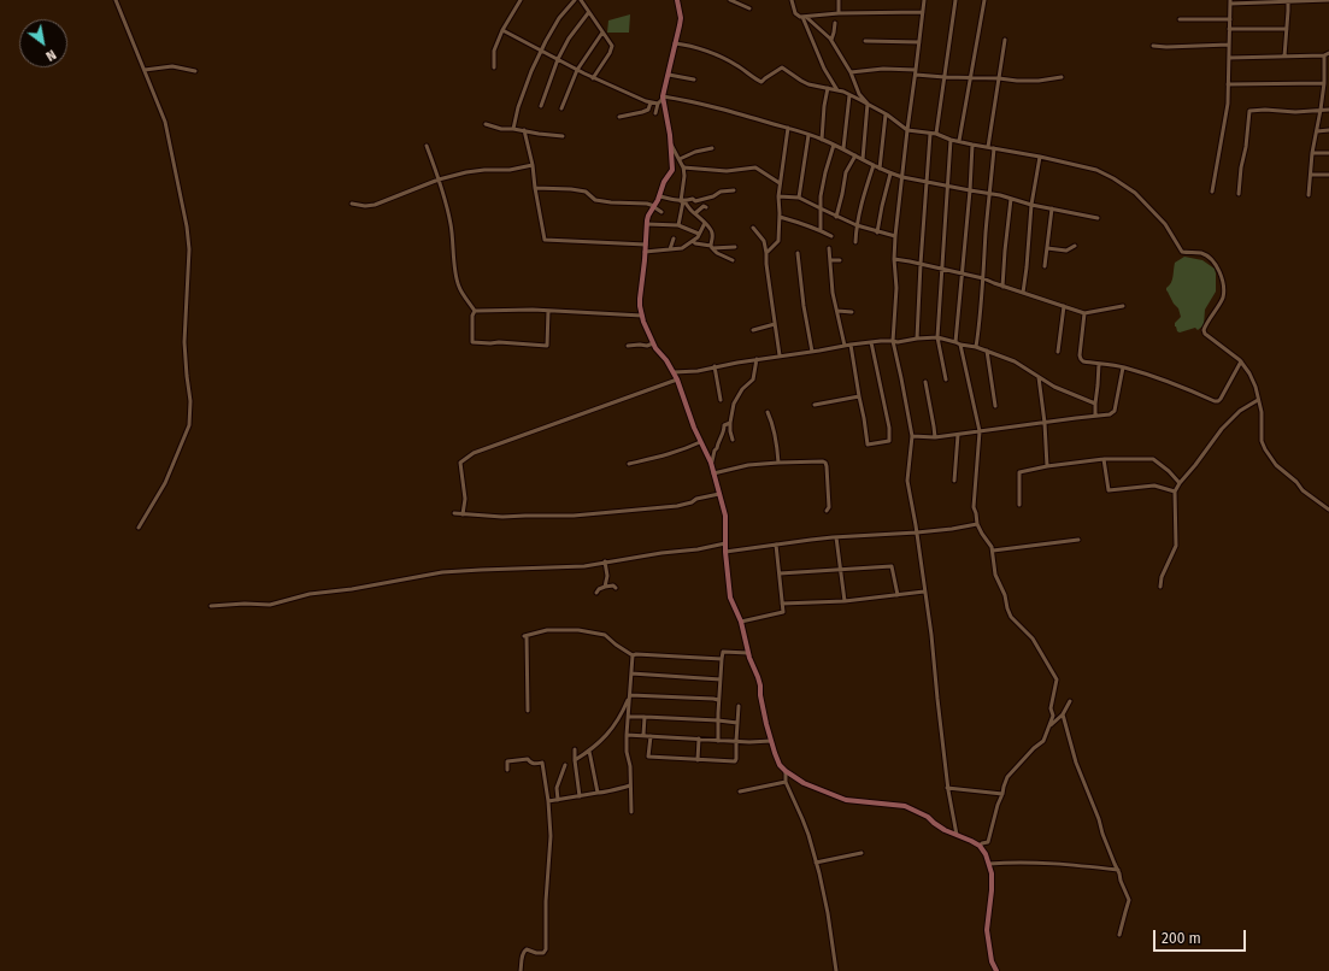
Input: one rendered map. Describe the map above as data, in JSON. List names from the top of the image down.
{
  "scale_bar": "200 m",
  "north": "bottom right"
}
